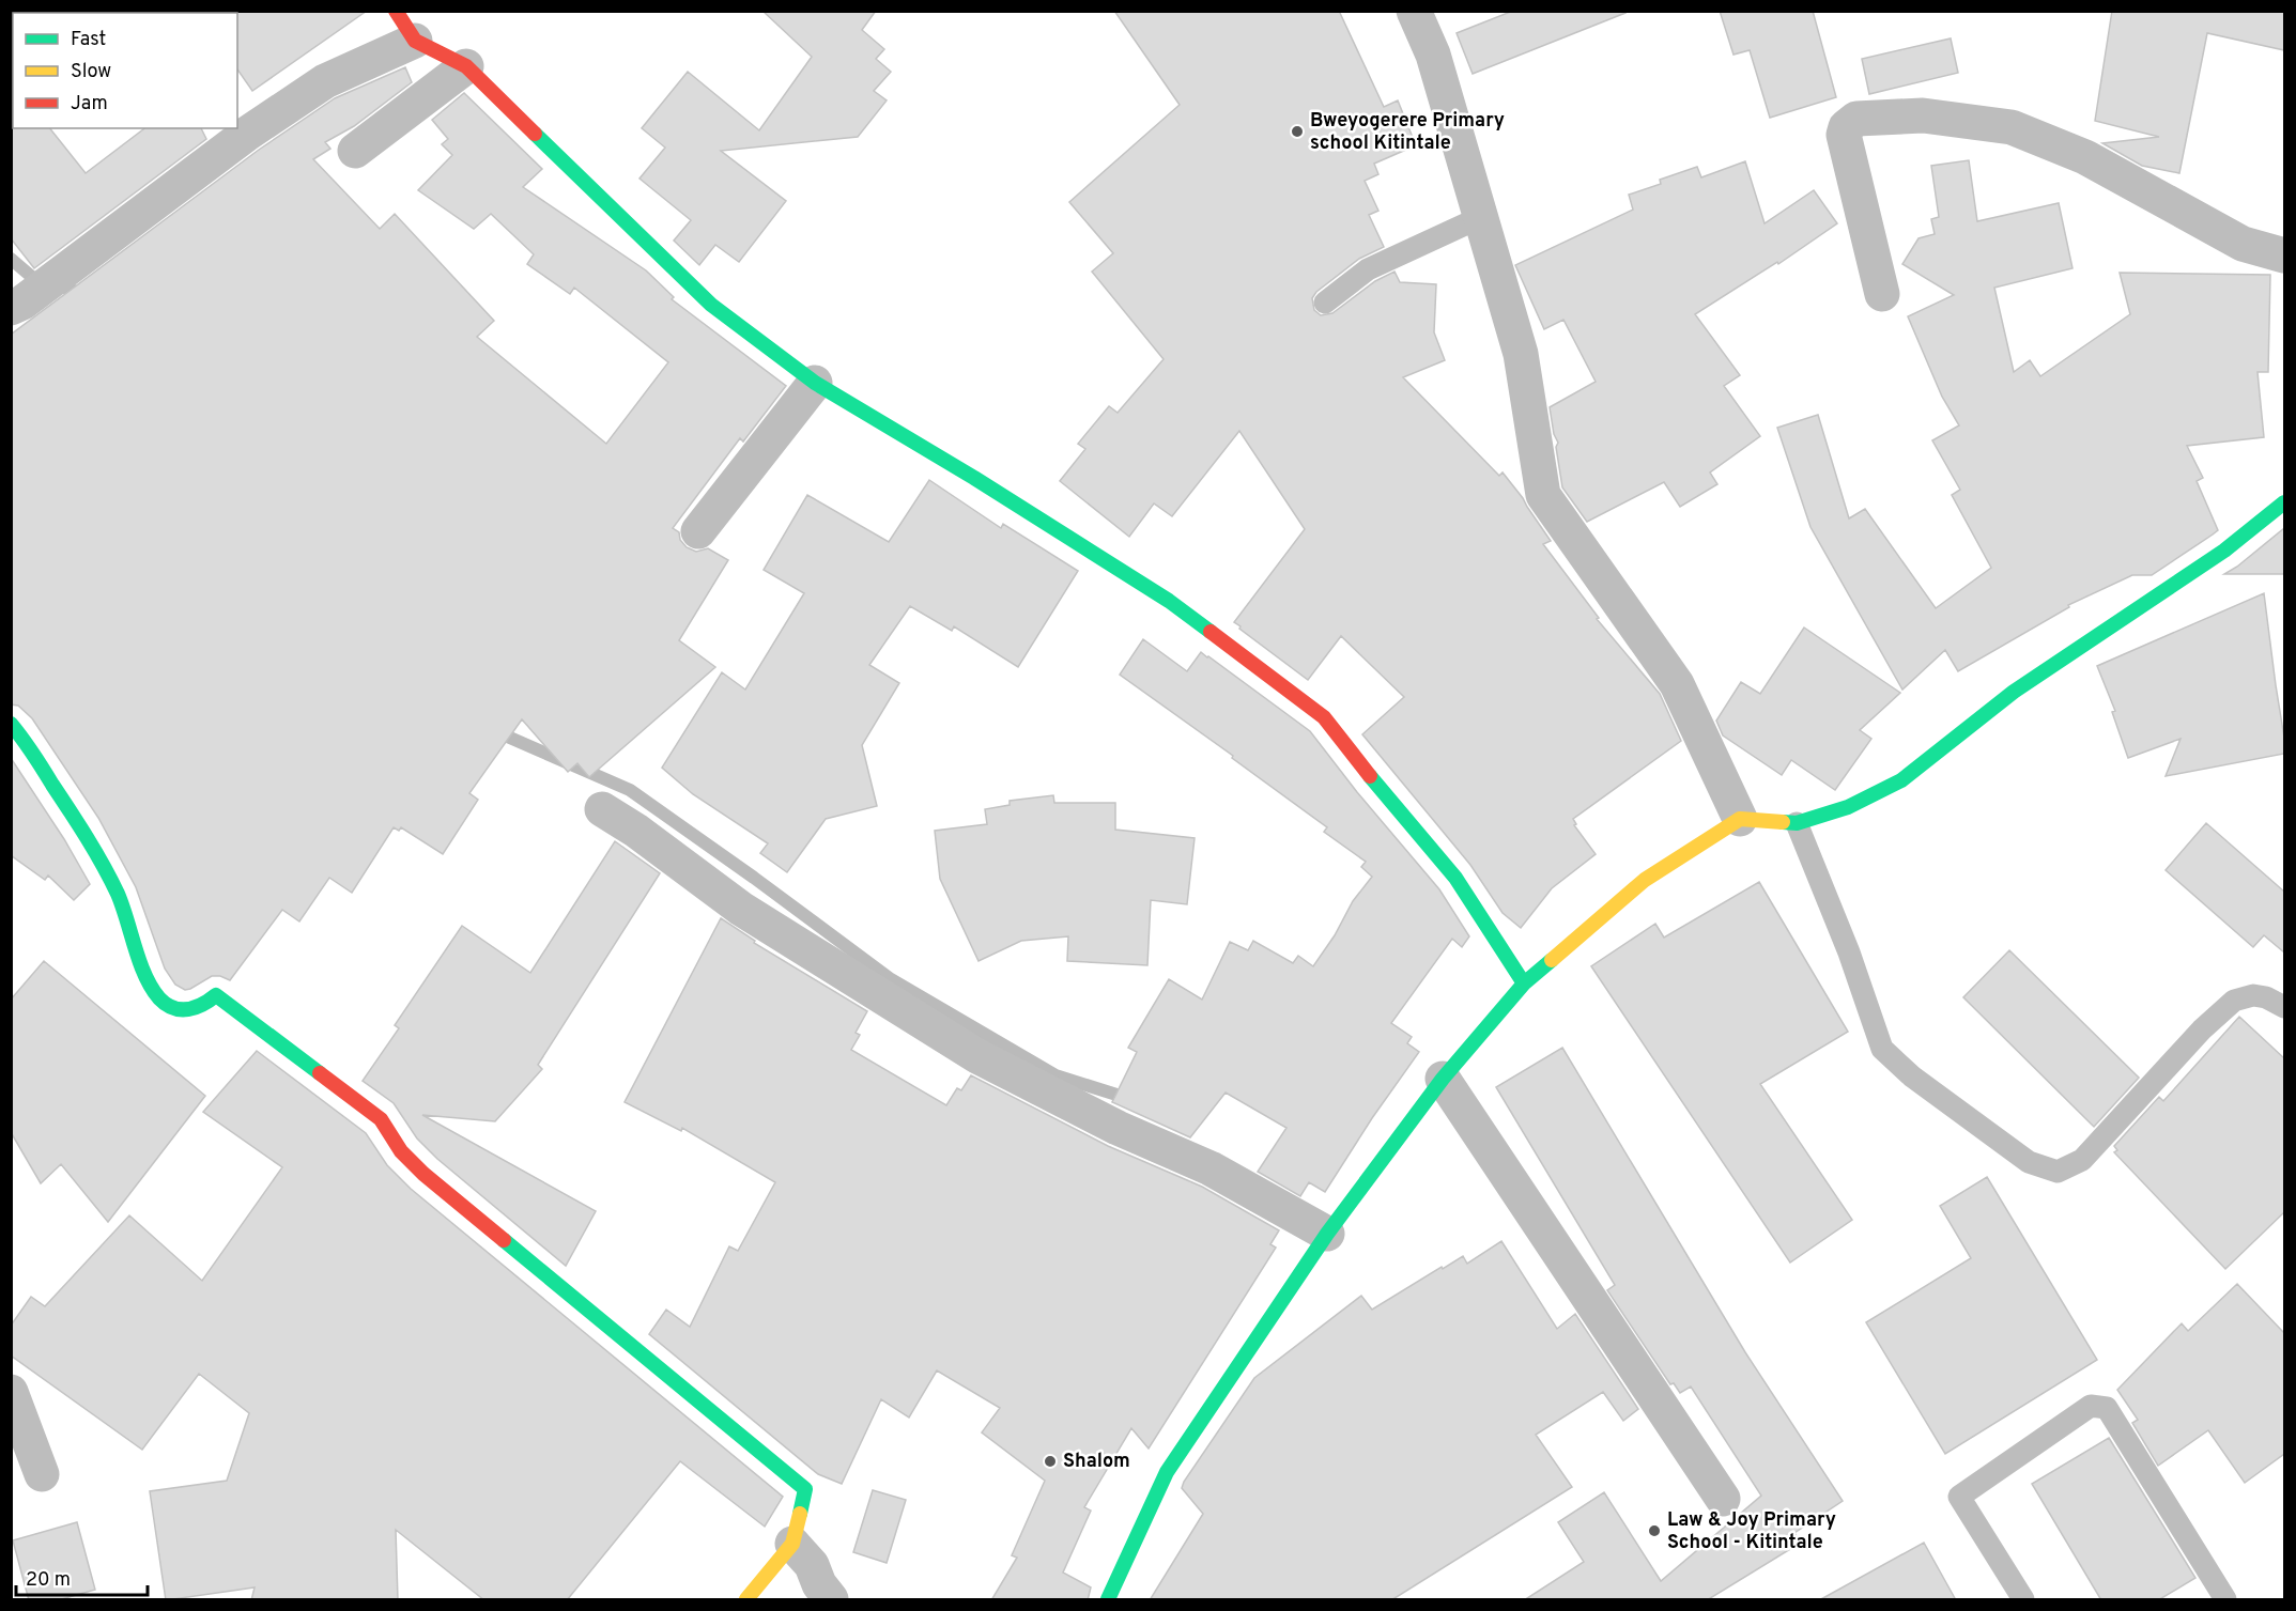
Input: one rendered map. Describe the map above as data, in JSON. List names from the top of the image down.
{
  "places": ["Bweyogerere Primary school Kitintale", "Shalom", "Law & Joy Primary School - Kitintale"],
  "legend": ["Fast", "Slow", "Jam"],
  "scale_bar": "20 m"
}
